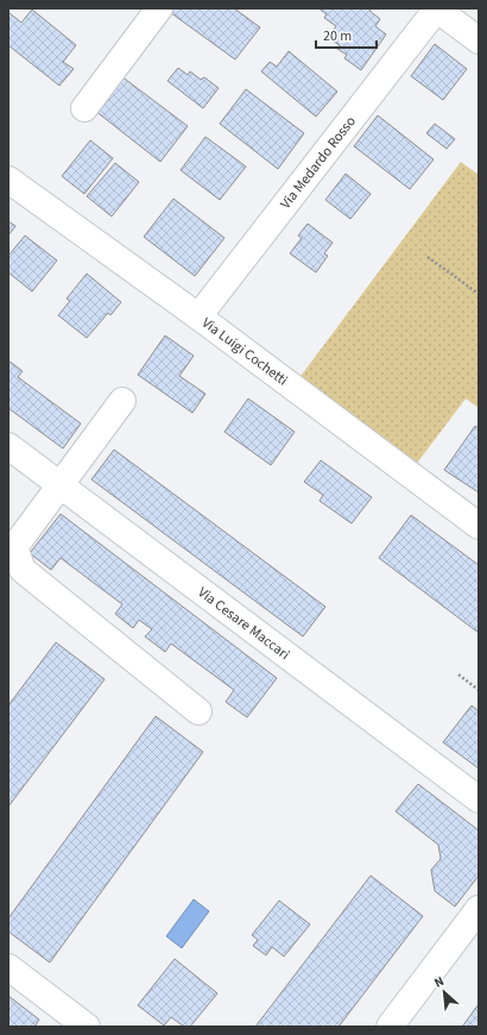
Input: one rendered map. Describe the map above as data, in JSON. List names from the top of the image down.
{
  "streets": {
    "street": ["Via Medardo Rosso", "Via Luigi Cochetti", "Via Cesare Maccari"]
  },
  "crossings": [
    ["Via Medardo Rosso", "Via Luigi Cochetti"]
  ],
  "scale_bar": "20 m",
  "north": "top left"
}
